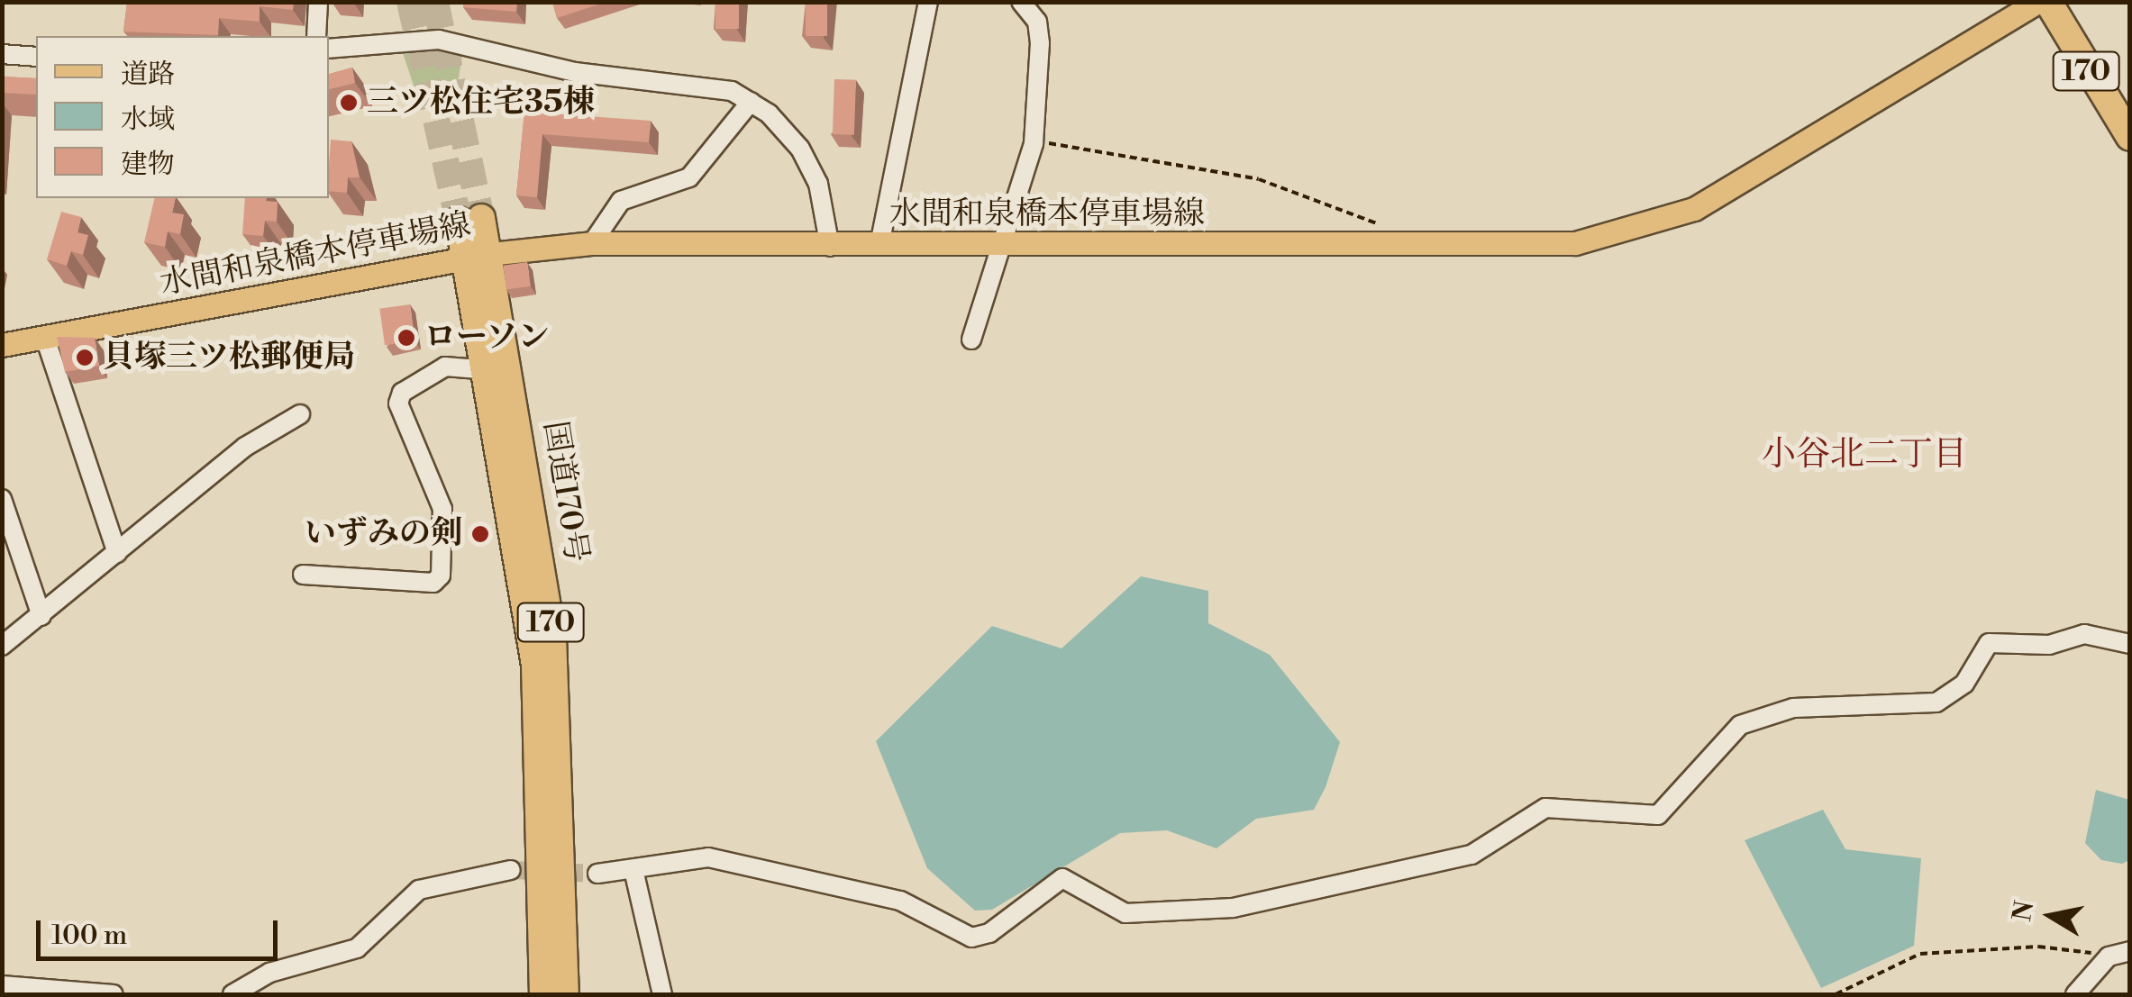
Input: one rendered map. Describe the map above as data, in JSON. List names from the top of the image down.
{
  "streets": {
    "highway": ["170", "国道170号"],
    "main road": ["水間和泉橋本停車場線"]
  },
  "crossings": [
    ["水間和泉橋本停車場線", "国道170号"]
  ],
  "districts": ["小谷北二丁目"],
  "places": [
    "三ツ松住宅35棟",
    "ローソン",
    "貝塚三ツ松郵便局",
    "いずみの剣"
  ],
  "legend": ["道路", "水域", "建物"],
  "scale_bar": "100 m",
  "north": "left"
}
